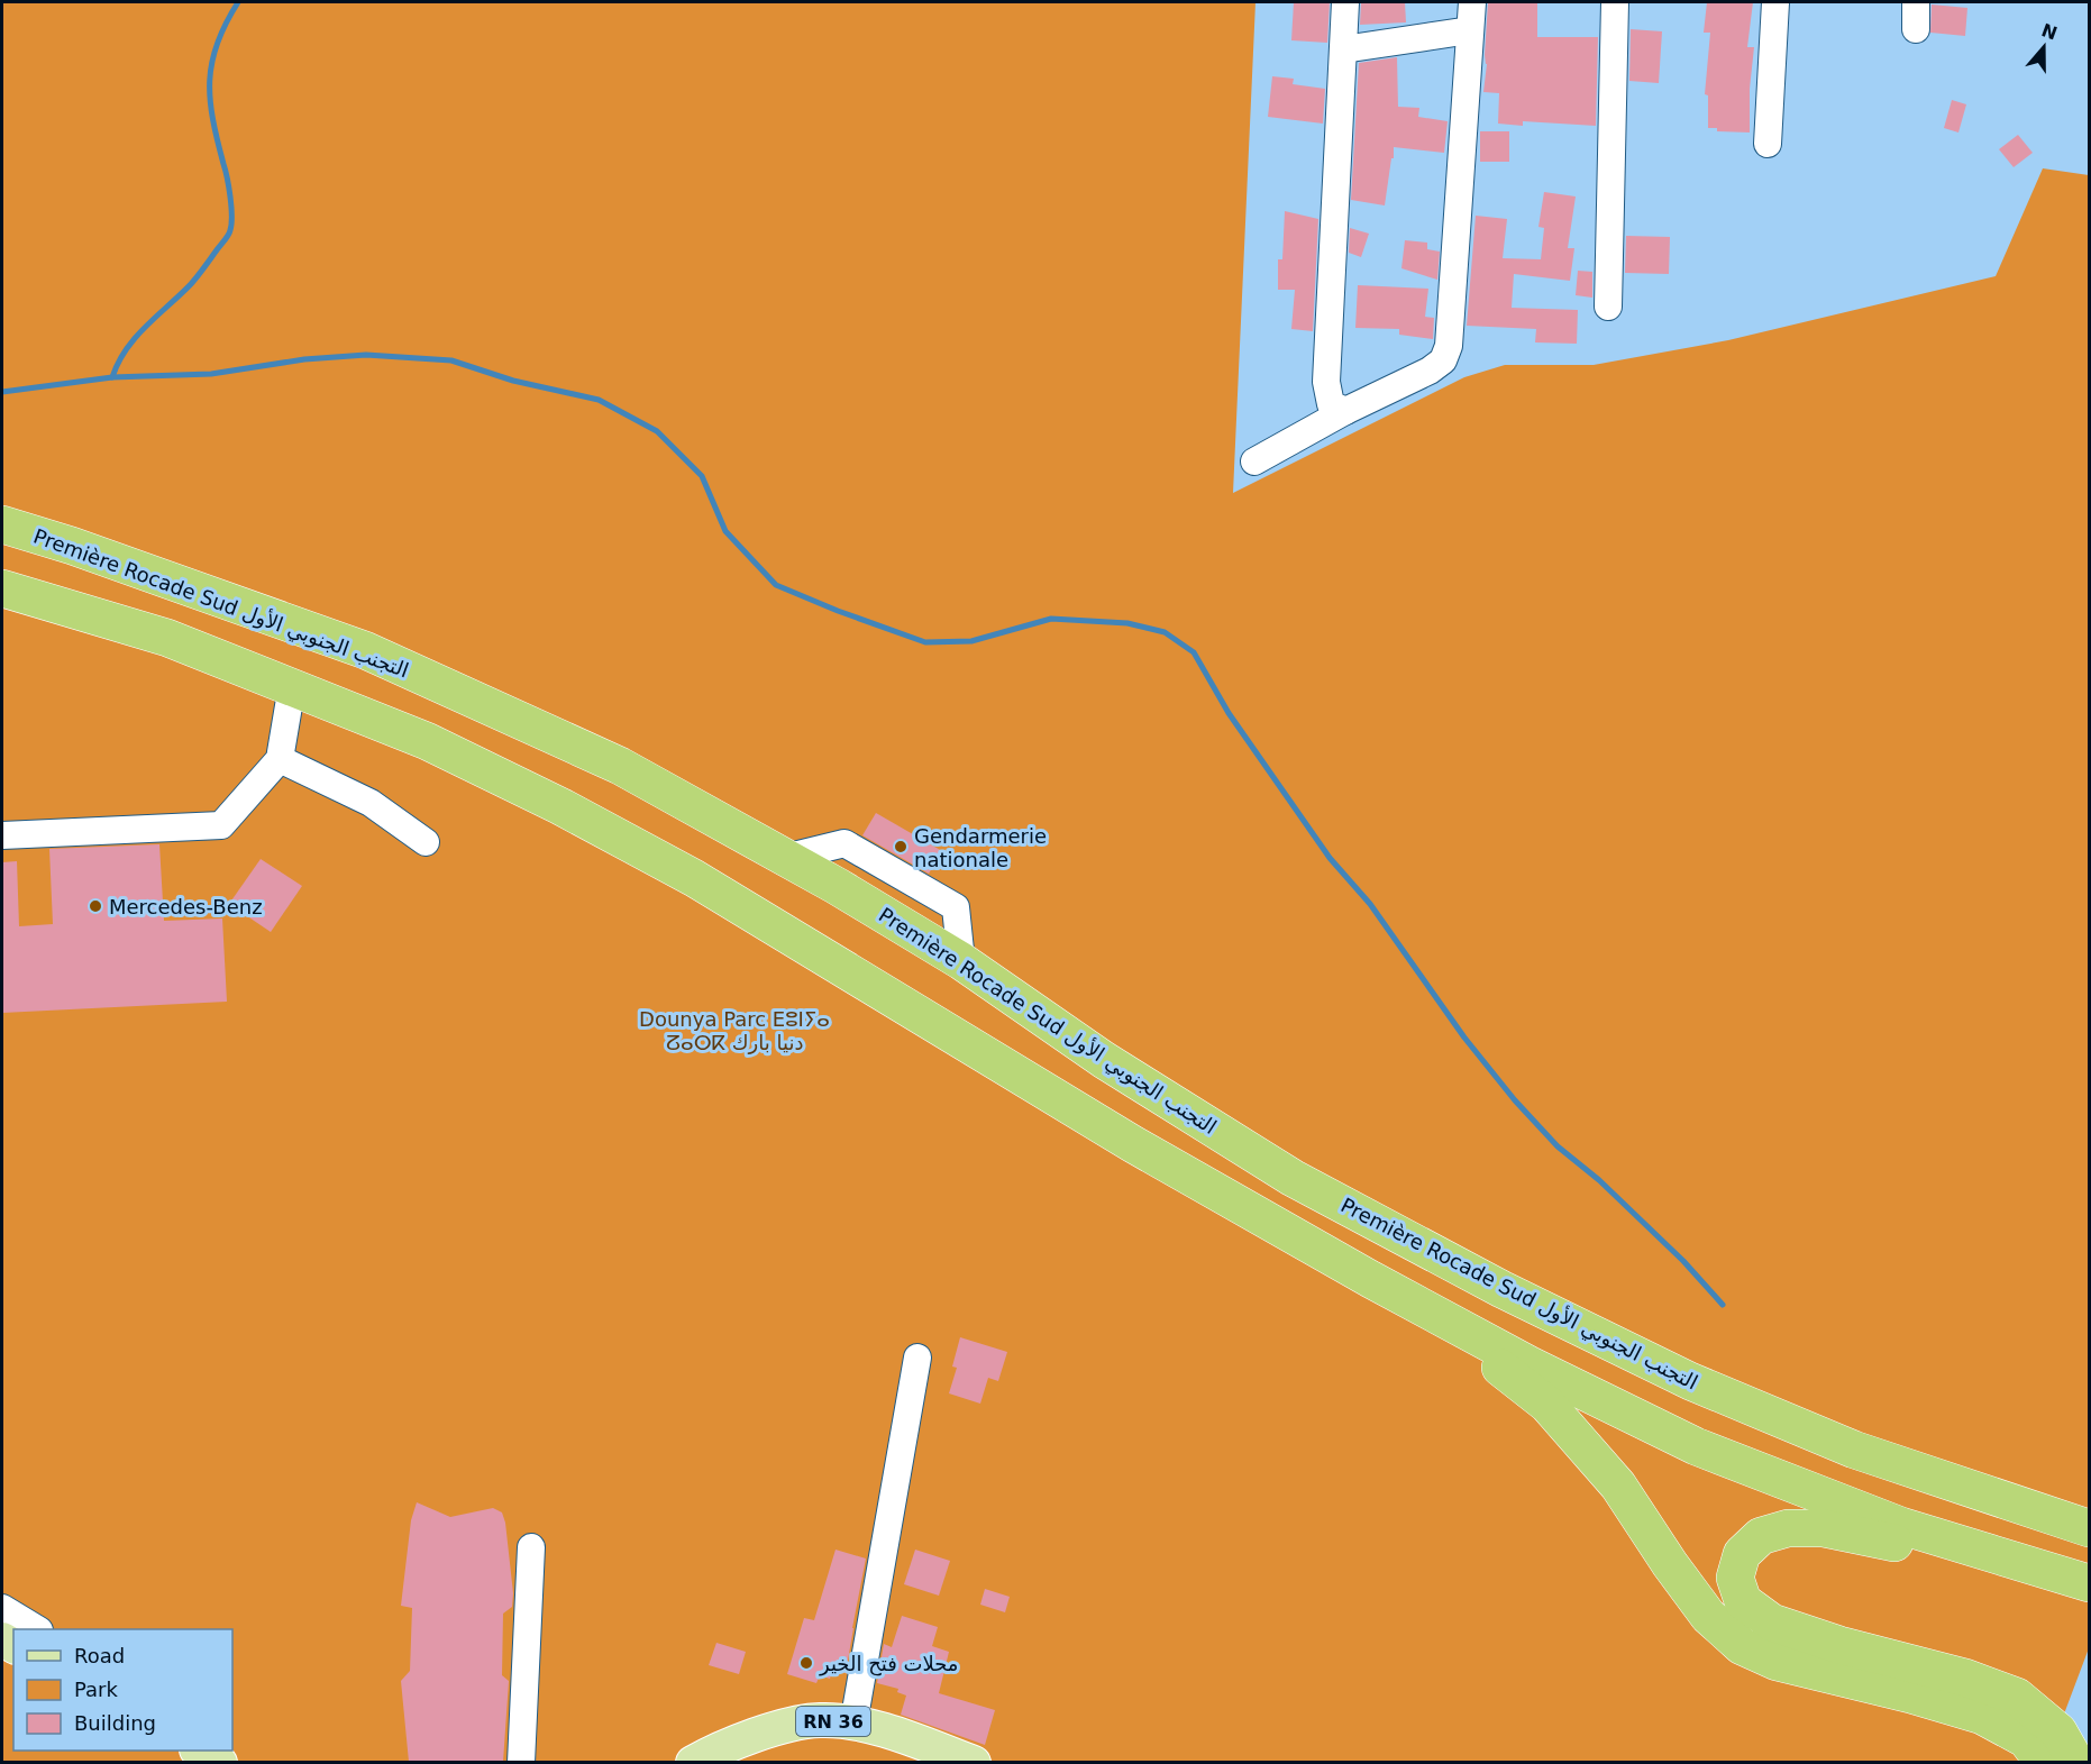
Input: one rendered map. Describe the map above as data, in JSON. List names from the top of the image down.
{
  "streets": {
    "highway": ["Première Rocade Sud التجنب الجنوبي الأول"],
    "main road": ["RN 36"]
  },
  "parks": ["Dounya Parc ⴹⵓⵏⵢⴰ ⵒⴰⵔⴽ دنيا بارك"],
  "places": ["Gendarmerie nationale", "Mercedes-Benz", "محلات فتح الخير"],
  "legend": ["Road", "Park", "Building"],
  "north": "top"
}
